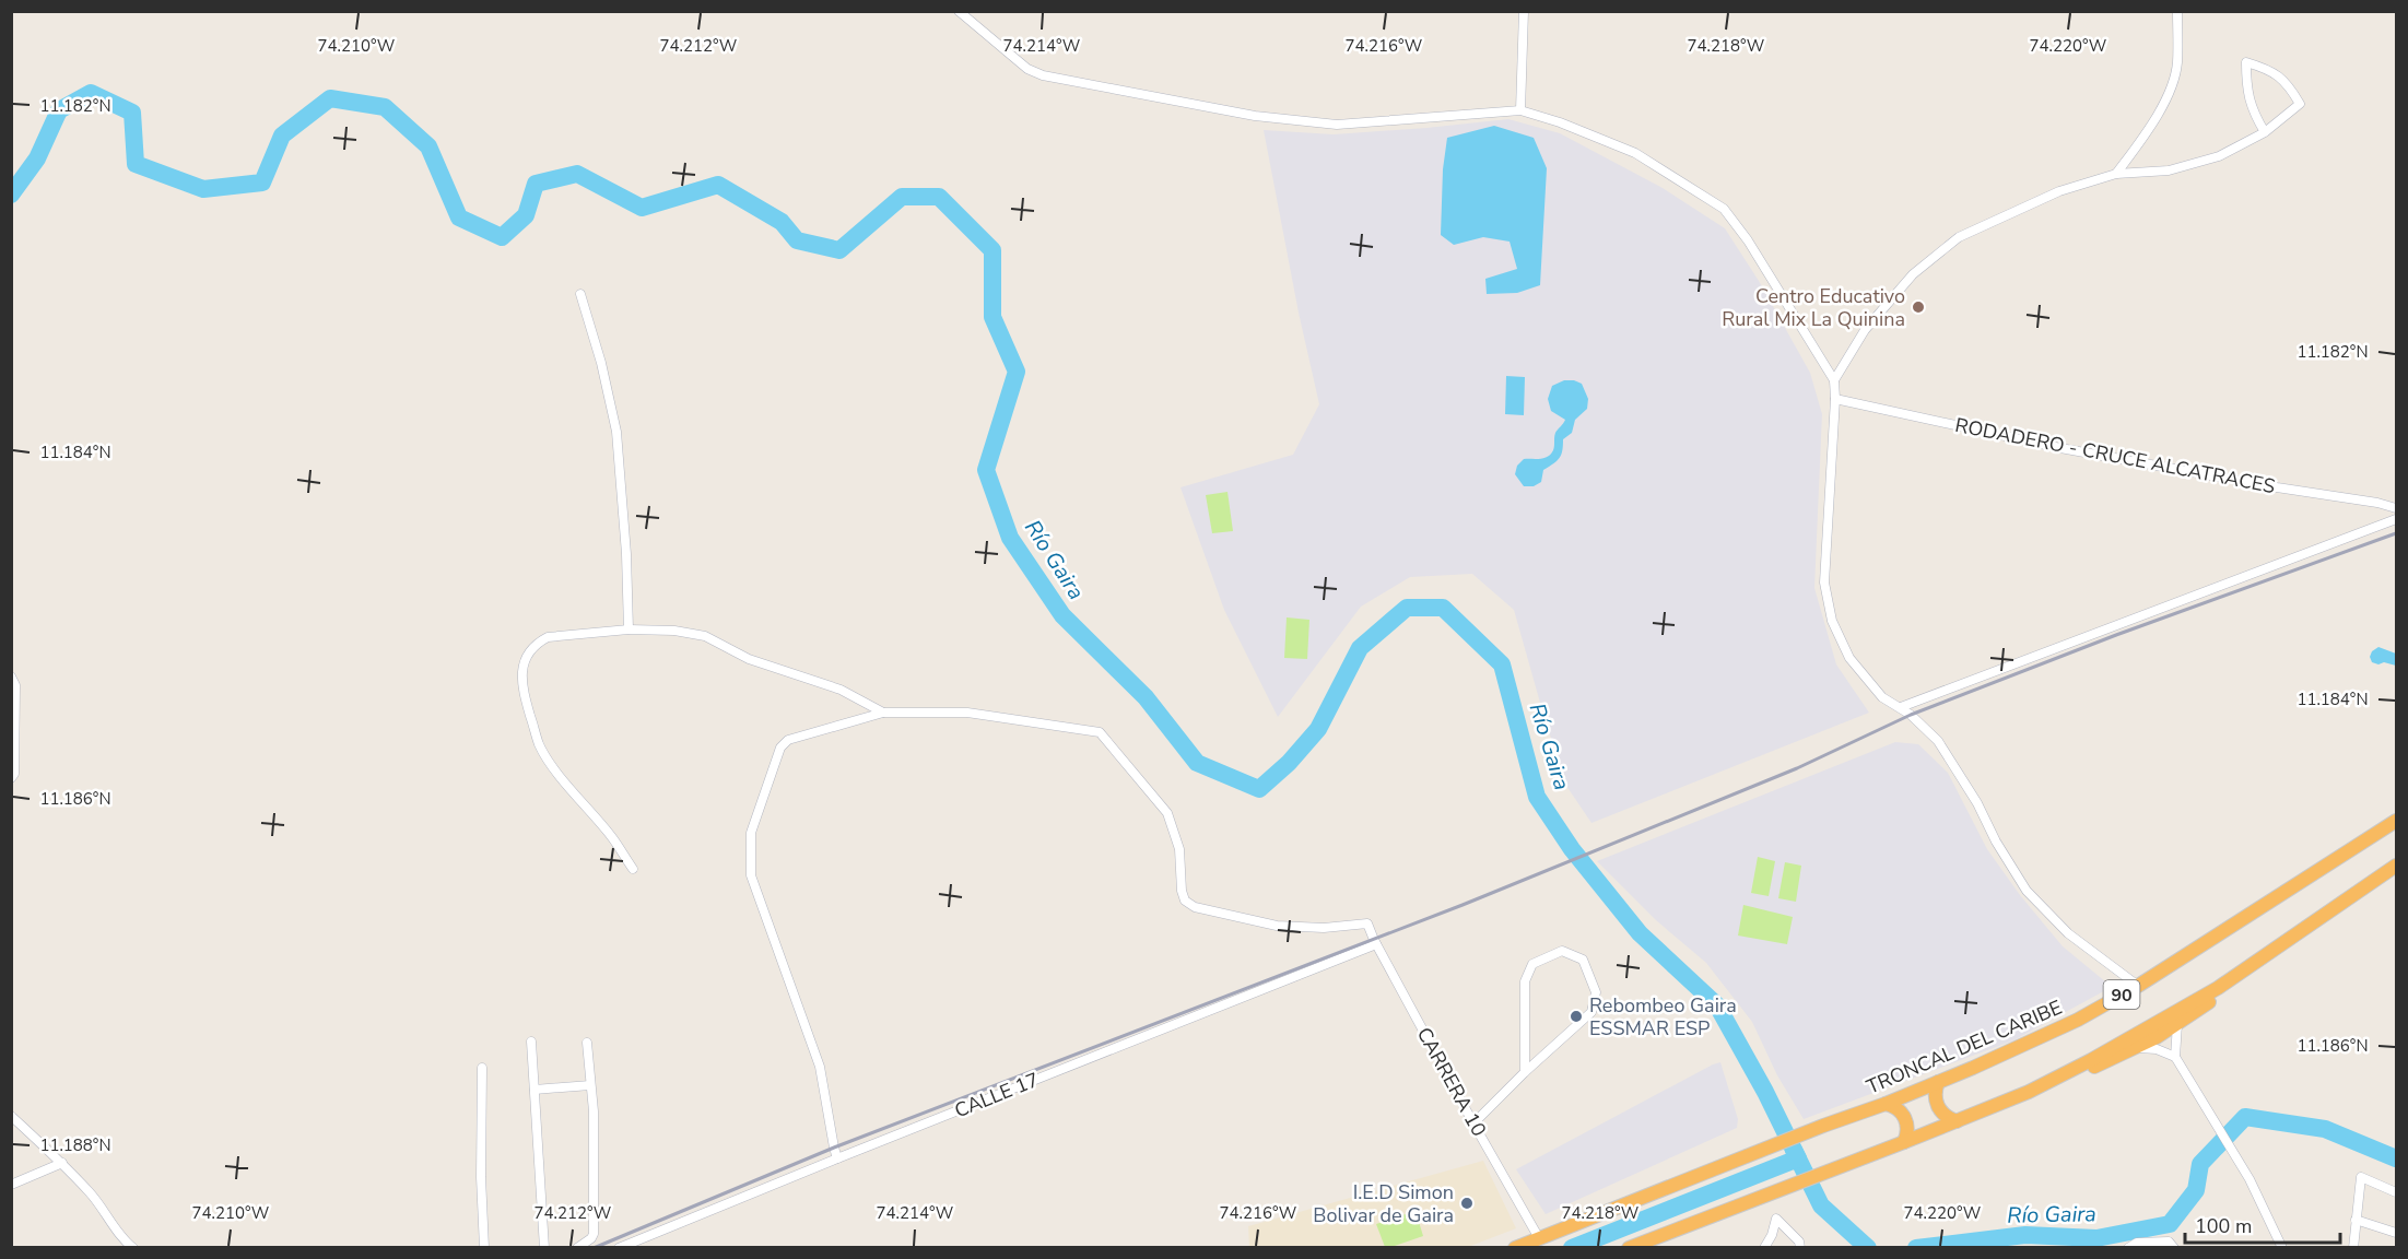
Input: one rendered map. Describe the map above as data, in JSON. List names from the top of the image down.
{
  "streets": {
    "highway": ["90", "TRONCAL DEL CARIBE"],
    "street": ["RODADERO - CRUCE ALCATRACES", "CARRERA 10", "CALLE 17"]
  },
  "crossings": [
    ["TRONCAL DEL CARIBE", "CARRERA 10"],
    ["CARRERA 10", "CALLE 17"]
  ],
  "water": ["Río Gaira"],
  "places": ["Centro Educativo Rural Mix La Quinina", "Rebombeo Gaira ESSMAR ESP", "I.E.D Simon Bolivar de Gaira"],
  "scale_bar": "100 m",
  "coordinates": [
    "74.210°W",
    "74.212°W",
    "74.214°W",
    "74.216°W",
    "74.218°W",
    "74.220°W",
    "11.182°N",
    "11.184°N",
    "11.186°N",
    "11.188°N"
  ]
}
